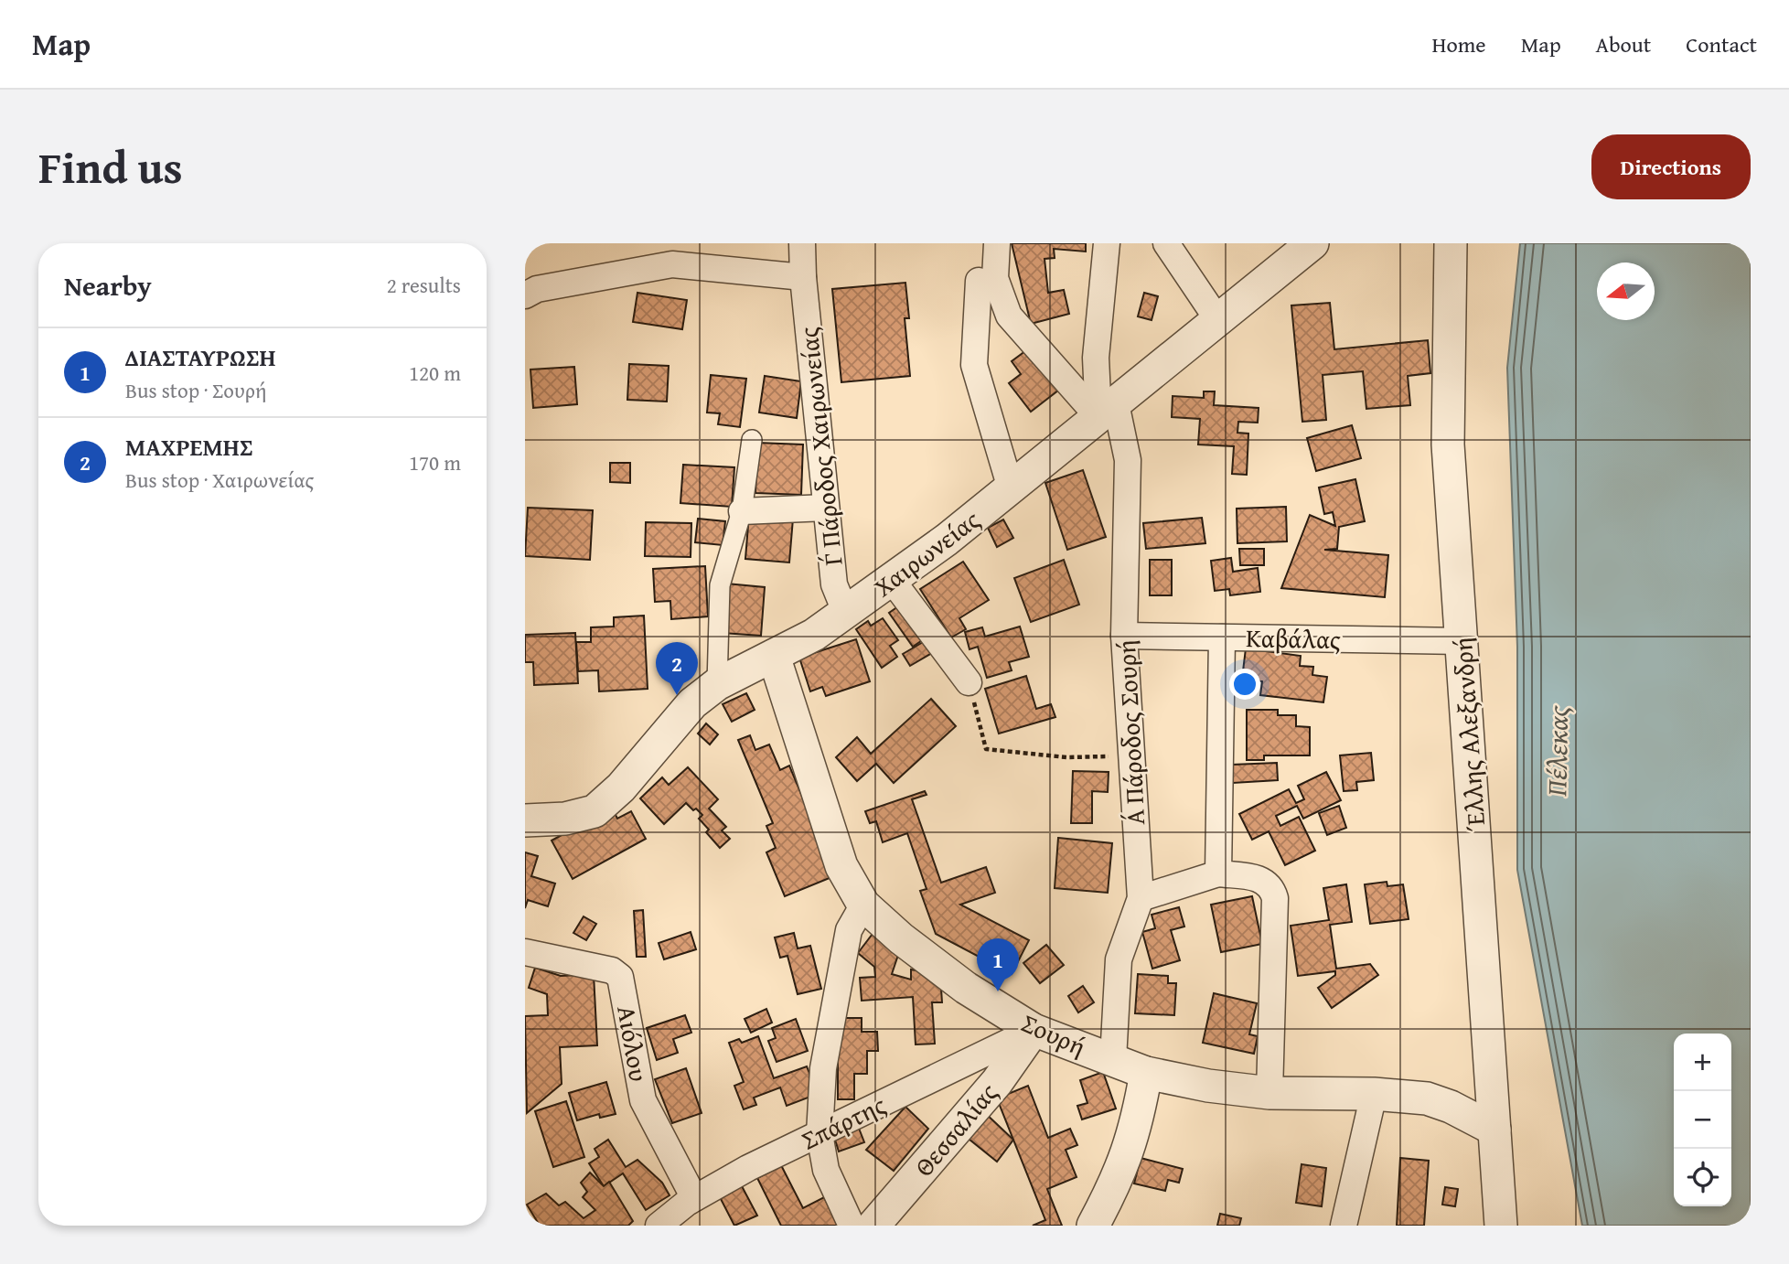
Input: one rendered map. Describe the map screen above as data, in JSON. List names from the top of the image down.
{
  "streets": {
    "street": [
      "Γ΄ Πάροδος Χαιρωνείας",
      "Χαιρωνείας",
      "Καβάλας",
      "Α΄ Πάροδος Σουρή",
      "Έλλης Αλεξανδρή",
      "Σουρή",
      "Αιόλου",
      "Σπάρτης",
      "Θεσσαλίας"
    ]
  },
  "crossings": [
    ["Γ΄ Πάροδος Χαιρωνείας", "Χαιρωνείας"],
    ["Χαιρωνείας", "Α΄ Πάροδος Σουρή"],
    ["Χαιρωνείας", "Σουρή"],
    ["Καβάλας", "Α΄ Πάροδος Σουρή"],
    ["Καβάλας", "Έλλης Αλεξανδρή"],
    ["Α΄ Πάροδος Σουρή", "Σουρή"],
    ["Έλλης Αλεξανδρή", "Σουρή"],
    ["Σουρή", "Σπάρτης"],
    ["Σουρή", "Θεσσαλίας"],
    ["Αιόλου", "Σπάρτης"],
    ["Σπάρτης", "Θεσσαλίας"]
  ],
  "water": ["Πέλεκας"],
  "north": "left",
  "page": {
    "header": "Map",
    "nav": [
      "Home",
      "Map",
      "About",
      "Contact"
    ],
    "title": "Find us",
    "buttons": "Directions",
    "heading": ["Nearby", "2 results"],
    "list": [
      {
        "mark": "1",
        "name": "ΔΙΑΣΤΑΥΡΩΣΗ",
        "note": "Bus stop · Σουρή",
        "value": "120 m"
      },
      {
        "mark": "2",
        "name": "ΜΑΧΡΕΜΗΣ",
        "note": "Bus stop · Χαιρωνείας",
        "value": "170 m"
      }
    ],
    "pins": ["2", "1"],
    "map_buttons": ["+", "−"]
  }
}
